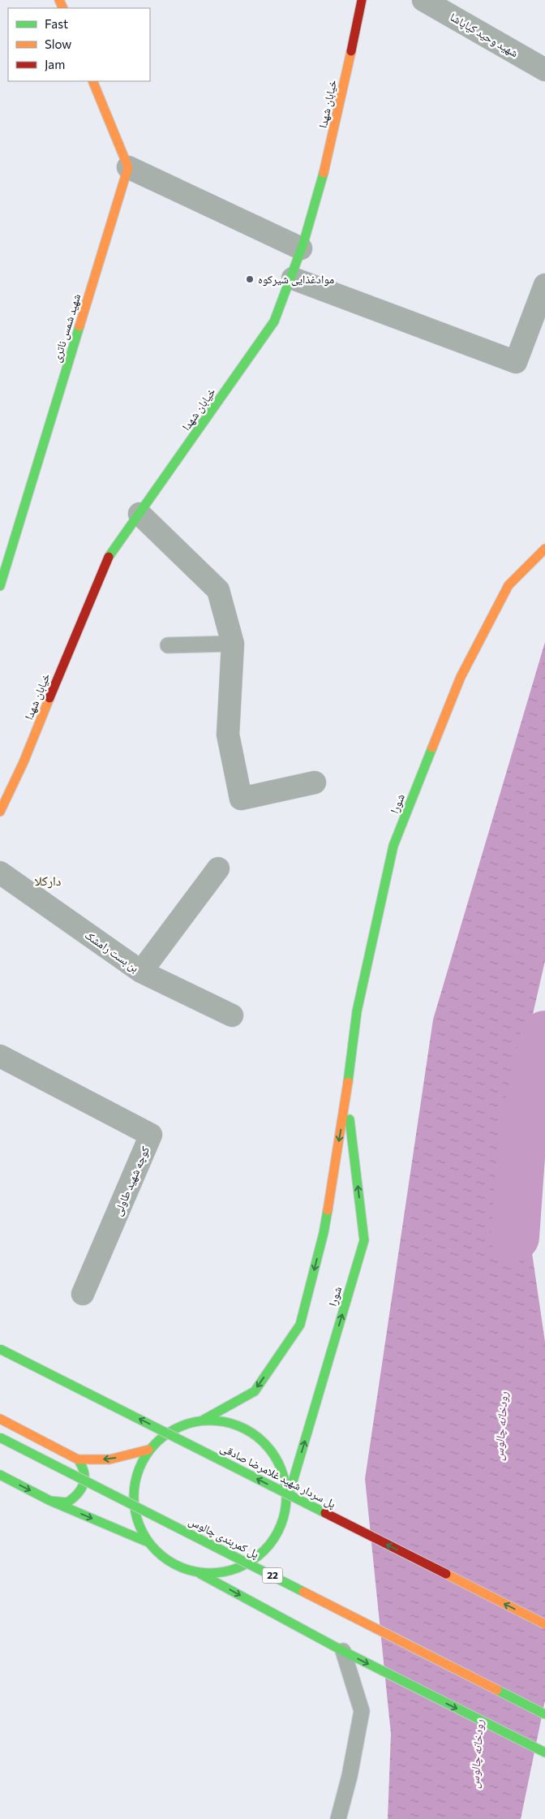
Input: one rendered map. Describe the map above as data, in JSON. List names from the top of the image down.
{
  "streets": {
    "main road": [
      "خیابان شهدا",
      "شهید شمس ناتری",
      "شورا",
      "پل سردار شهید غلامرضا صادقی",
      "پل کمربندی چالوس",
      "22"
    ],
    "street": ["شهید وحید کیاپاشا", "بن بست رامشک", "کوچه شهید طاولی"]
  },
  "one_way": ["پل سردار شهید غلامرضا صادقی"],
  "districts": ["دارکلا"],
  "water": ["رودخانه چالوس"],
  "places": ["موادغذایی شیرکوه"],
  "legend": ["Fast", "Slow", "Jam"]
}
